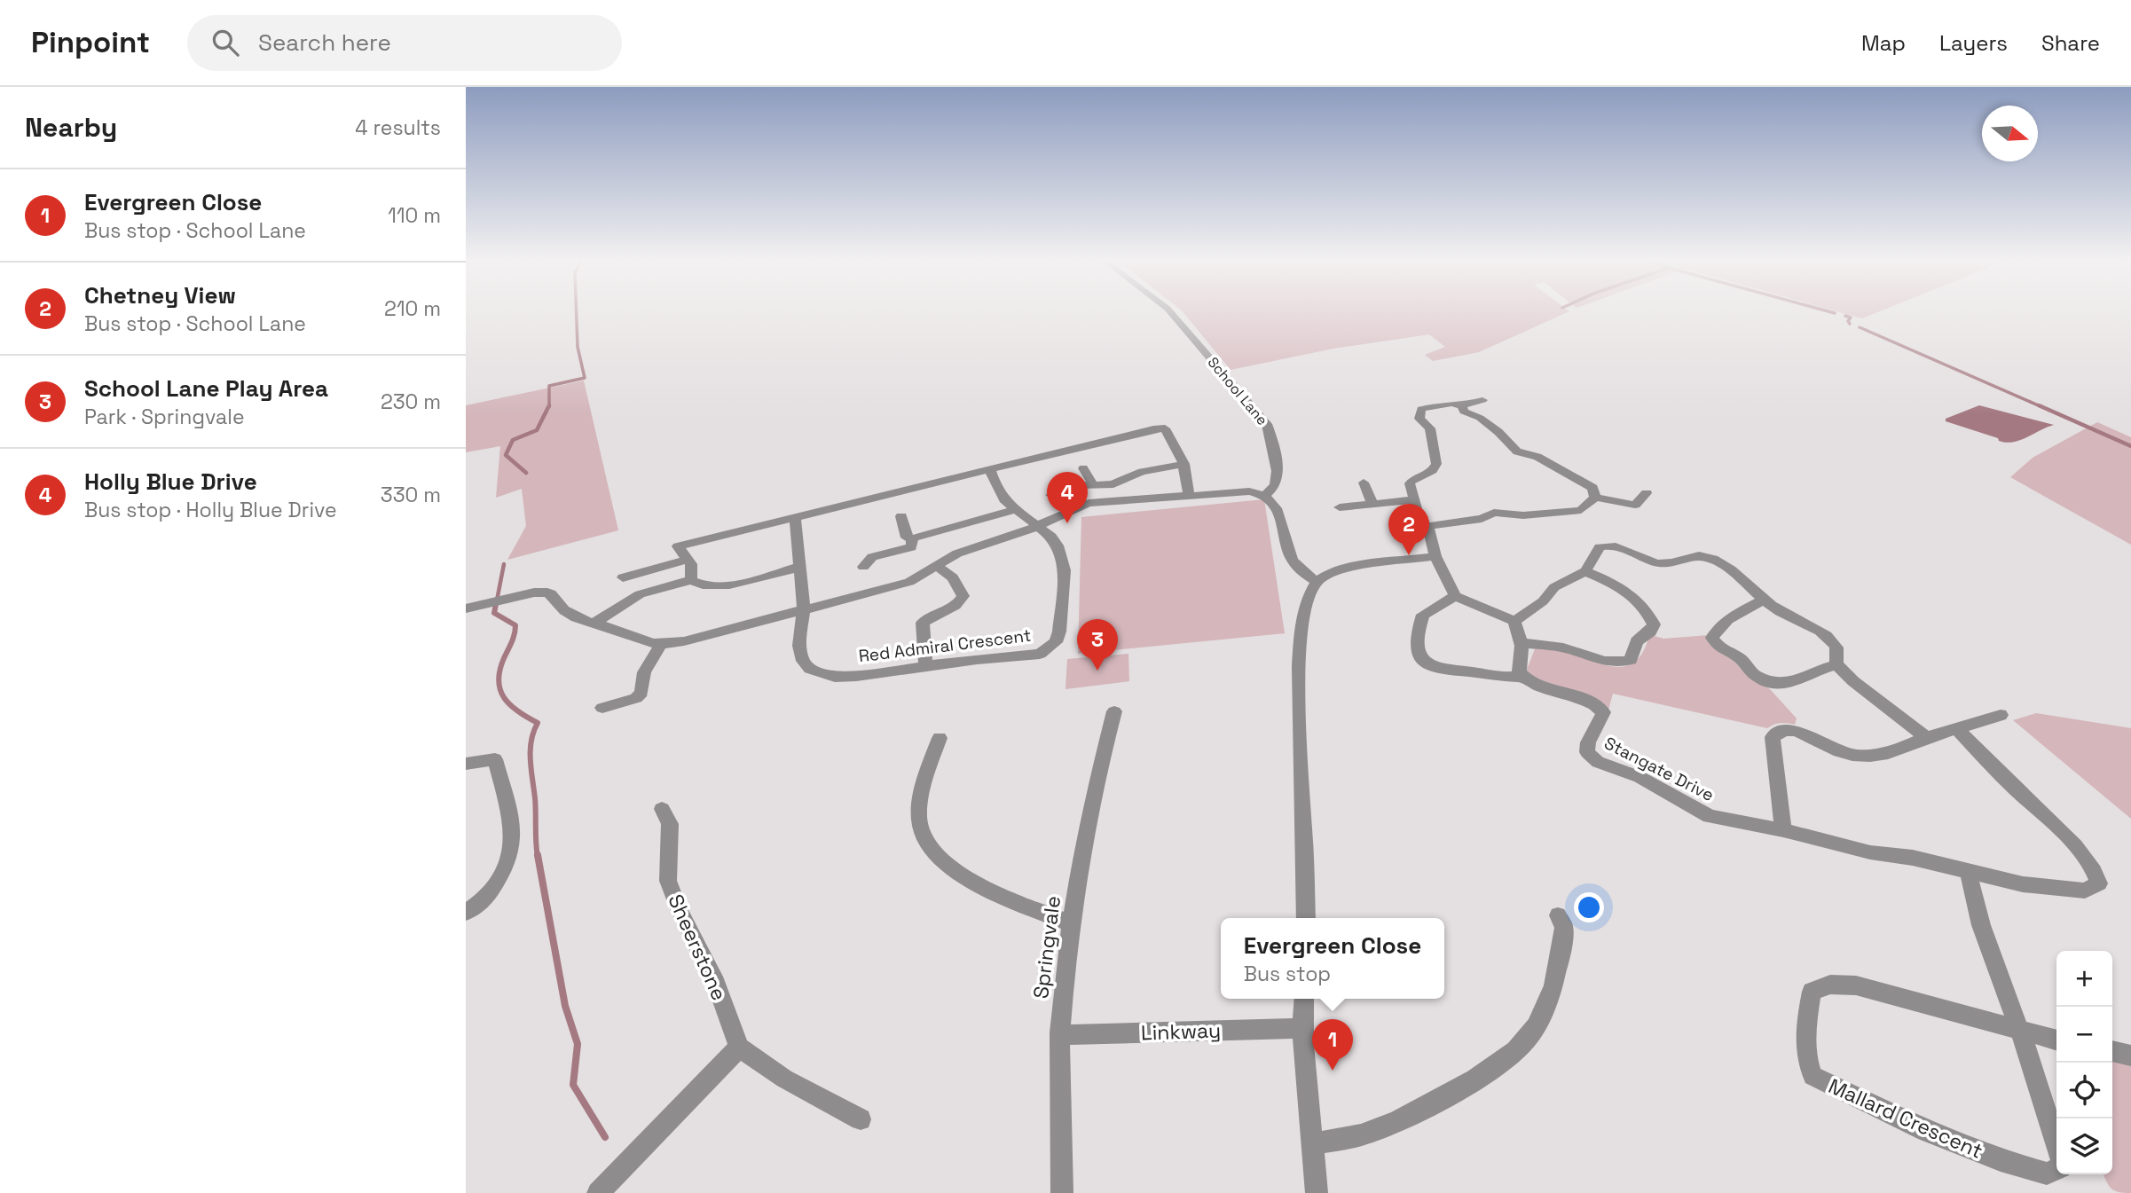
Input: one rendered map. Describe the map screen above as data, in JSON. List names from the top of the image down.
{
  "streets": {
    "street": [
      "School Lane",
      "Red Admiral Crescent",
      "Stangate Drive",
      "Sheerstone",
      "Springvale",
      "Linkway",
      "Mallard Crescent"
    ]
  },
  "crossings": [
    ["Springvale", "Linkway"]
  ],
  "north": "right",
  "page": {
    "header": "Pinpoint",
    "search": "Search here",
    "nav": ["Map", "Layers", "Share"],
    "heading": ["Nearby", "4 results"],
    "list": [
      {
        "mark": "1",
        "name": "Evergreen Close",
        "note": "Bus stop · School Lane",
        "value": "110 m"
      },
      {
        "mark": "2",
        "name": "Chetney View",
        "note": "Bus stop · School Lane",
        "value": "210 m"
      },
      {
        "mark": "3",
        "name": "School Lane Play Area",
        "note": "Park · Springvale",
        "value": "230 m"
      },
      {
        "mark": "4",
        "name": "Holly Blue Drive",
        "note": "Bus stop · Holly Blue Drive",
        "value": "330 m"
      }
    ],
    "pins": [
      "4",
      "2",
      "3",
      "1"
    ],
    "popup": ["Evergreen Close", "Bus stop"],
    "map_buttons": ["+", "−"]
  }
}
